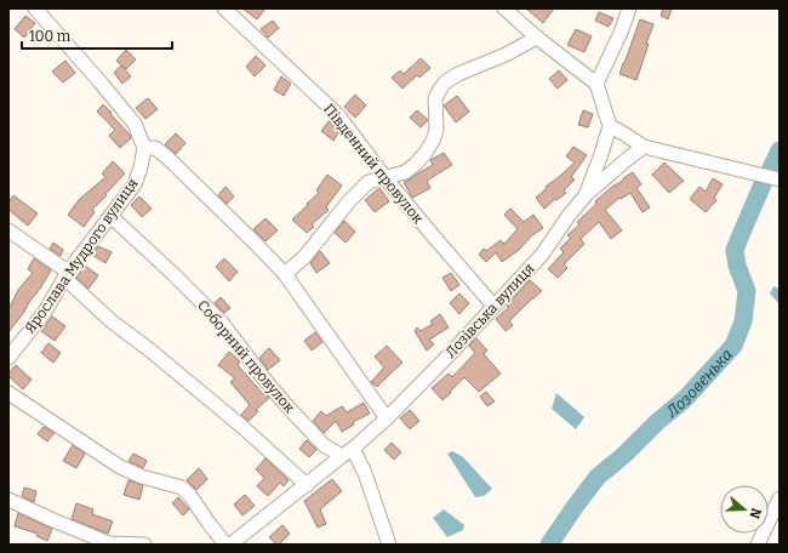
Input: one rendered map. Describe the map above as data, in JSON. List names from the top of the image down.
{
  "streets": {
    "street": [
      "Південний провулок",
      "Ярослава Мудрого вулиця",
      "Лозівська вулиця",
      "Соборний провулок"
    ]
  },
  "crossings": [
    ["Південний провулок", "Лозівська вулиця"],
    ["Ярослава Мудрого вулиця", "Соборний провулок"],
    ["Лозівська вулиця", "Соборний провулок"]
  ],
  "water": ["Лозовенька"],
  "scale_bar": "100 m",
  "north": "right"
}
